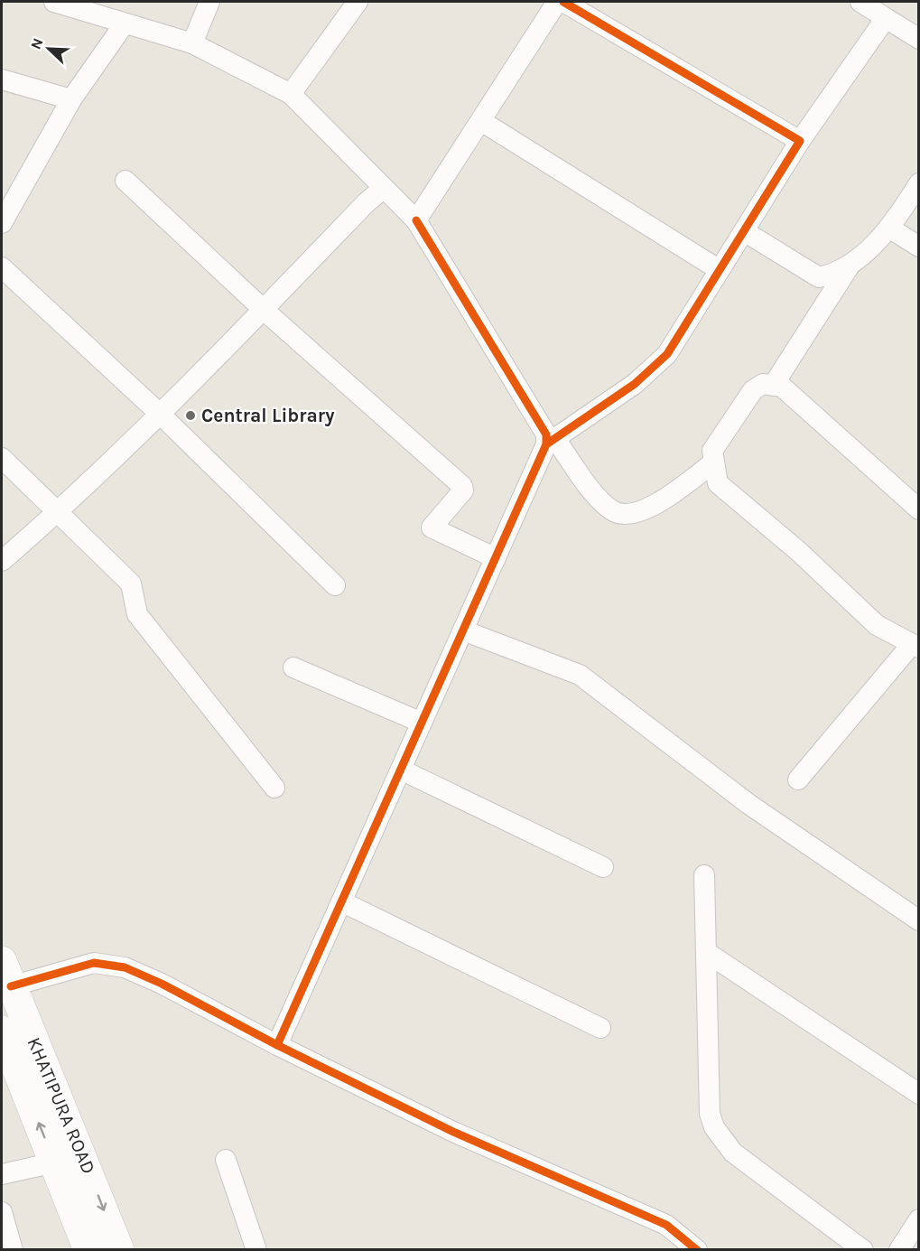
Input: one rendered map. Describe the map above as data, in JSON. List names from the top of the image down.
{
  "streets": {
    "main road": ["KHATIPURA ROAD"]
  },
  "places": ["Central Library"],
  "north": "top left"
}
